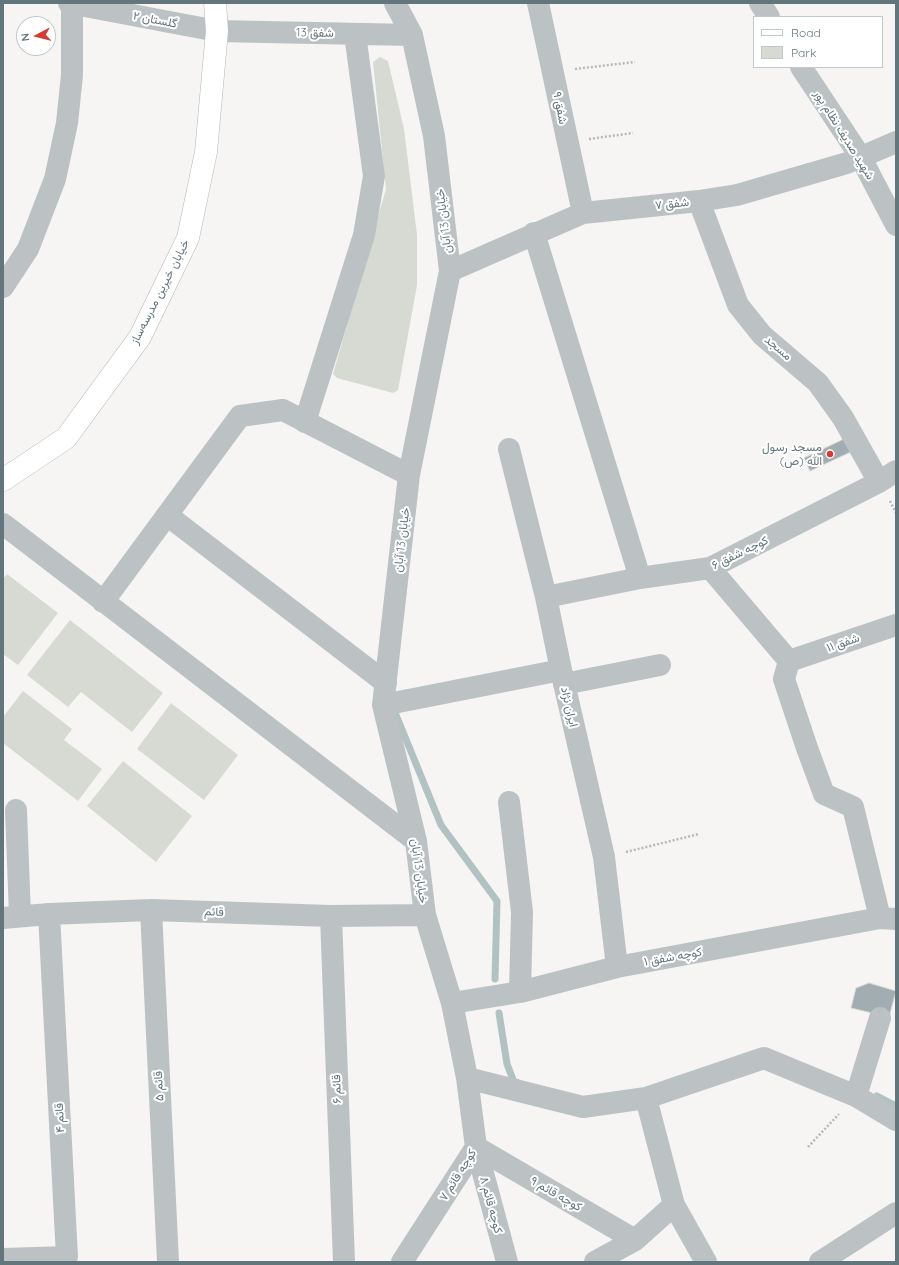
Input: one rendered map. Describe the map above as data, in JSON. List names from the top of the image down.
{
  "streets": {
    "main road": ["خیابان خیرین مدرسه‌ساز"],
    "street": [
      "گلستان ۲",
      "شفق 13",
      "شفق ۹",
      "شهید صدیف نظام پور",
      "شفق ۷",
      "خیابان 13 آبان",
      "مسجد",
      "کوچه شفق ۶",
      "شفق ۱۱",
      "ایران نژاد",
      "قائم",
      "کوچه شفق ۱",
      "قائم ۵",
      "قائم ۶",
      "قائم ۴",
      "کوچه قائم ۷",
      "کوچه قائم ۹",
      "کوچه قائم ۸"
    ]
  },
  "crossings": [
    ["گلستان ۲", "شفق 13"],
    ["گلستان ۲", "خیابان خیرین مدرسه‌ساز"],
    ["شفق 13", "خیابان 13 آبان"],
    ["شفق 13", "خیابان خیرین مدرسه‌ساز"],
    ["شفق ۹", "شفق ۷"],
    ["شهید صدیف نظام پور", "شفق ۷"],
    ["شفق ۷", "خیابان 13 آبان"],
    ["شفق ۷", "مسجد"],
    ["خیابان 13 آبان", "قائم"],
    ["خیابان 13 آبان", "کوچه شفق ۱"],
    ["خیابان 13 آبان", "کوچه قائم ۷"],
    ["مسجد", "کوچه شفق ۶"],
    ["کوچه شفق ۶", "ایران نژاد"],
    ["ایران نژاد", "کوچه شفق ۱"],
    ["قائم", "قائم ۵"],
    ["قائم", "قائم ۶"],
    ["قائم", "قائم ۴"],
    ["کوچه قائم ۷", "کوچه قائم ۹"],
    ["کوچه قائم ۷", "کوچه قائم ۸"],
    ["کوچه قائم ۹", "کوچه قائم ۸"]
  ],
  "places": ["مسجد رسول الله (ص)"],
  "legend": ["Road", "Park"],
  "north": "left"
}
